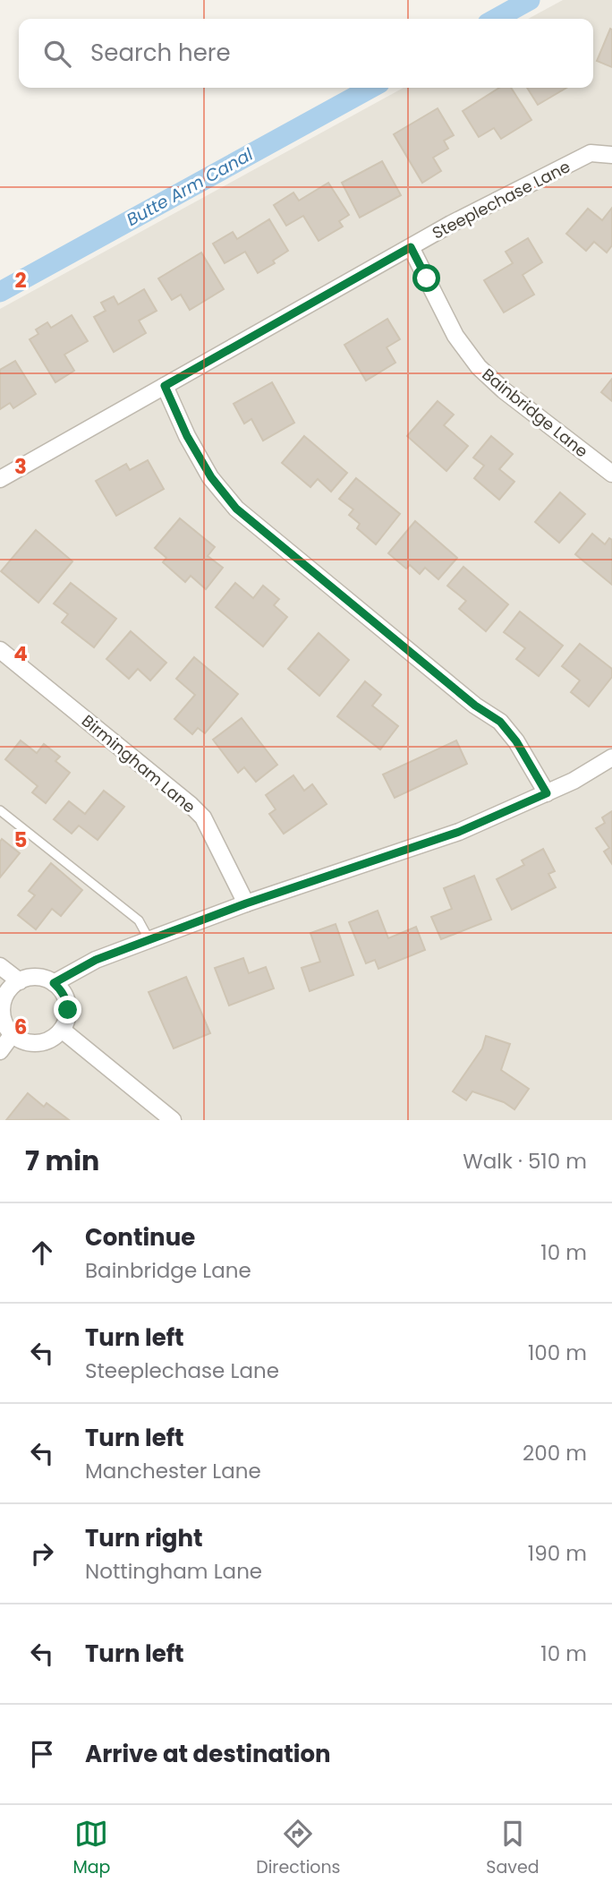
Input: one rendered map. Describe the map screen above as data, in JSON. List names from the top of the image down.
{
  "streets": {
    "street": ["Steeplechase Lane", "Bainbridge Lane", "Birmingham Lane"]
  },
  "crossings": [
    ["Steeplechase Lane", "Bainbridge Lane"]
  ],
  "water": ["Butte Arm Canal"],
  "page": {
    "search": "Search here",
    "heading": ["7 min", "Walk · 510 m"],
    "list": [
      ["Continue", "Bainbridge Lane", "10 m"],
      ["Turn left", "Steeplechase Lane", "100 m"],
      ["Turn left", "Manchester Lane", "200 m"],
      ["Turn right", "Nottingham Lane", "190 m"],
      ["Turn left", "10 m"],
      "Arrive at destination"
    ],
    "nav": ["Map", "Directions", "Saved"]
  },
  "grid": {
    "rows": [
      "2",
      "3",
      "4",
      "5",
      "6"
    ]
  }
}
